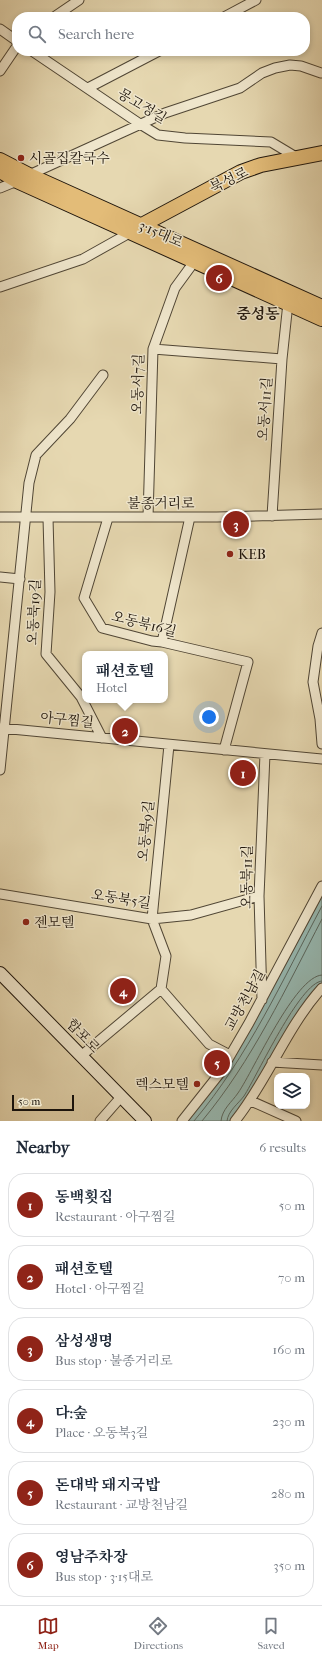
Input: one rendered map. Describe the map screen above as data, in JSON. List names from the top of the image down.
{
  "streets": {
    "main road": ["북성로", "3·15대로", "합포로"],
    "street": [
      "몽고정길",
      "오동서7길",
      "오동서11길",
      "불종거리로",
      "오동북19길",
      "오동북16길",
      "아구찜길",
      "오동북9길",
      "오동북11길",
      "오동북5길",
      "교방천남길"
    ]
  },
  "crossings": [
    ["몽고정길", "북성로"],
    ["북성로", "3·15대로"],
    ["3·15대로", "오동서7길"],
    ["3·15대로", "오동서11길"],
    ["오동서7길", "불종거리로"],
    ["오동서11길", "불종거리로"],
    ["불종거리로", "오동북19길"],
    ["불종거리로", "오동북16길"],
    ["오동북19길", "아구찜길"],
    ["오동북16길", "아구찜길"],
    ["아구찜길", "오동북9길"],
    ["아구찜길", "오동북11길"],
    ["오동북9길", "오동북5길"],
    ["오동북11길", "오동북5길"],
    ["오동북11길", "교방천남길"]
  ],
  "districts": ["중성동"],
  "places": [
    "시골집칼국수",
    "KEB",
    "젠모텔",
    "렉스모텔"
  ],
  "scale_bar": "50 m",
  "page": {
    "search": "Search here",
    "pins": [
      "6",
      "3",
      "2",
      "1",
      "4",
      "5"
    ],
    "popup": ["패션호텔", "Hotel"],
    "scale": "50 m",
    "heading": ["Nearby", "6 results"],
    "list": [
      {
        "mark": "1",
        "name": "동백횟집",
        "note": "Restaurant · 아구찜길",
        "value": "50 m"
      },
      {
        "mark": "2",
        "name": "패션호텔",
        "note": "Hotel · 아구찜길",
        "value": "70 m"
      },
      {
        "mark": "3",
        "name": "삼성생명",
        "note": "Bus stop · 불종거리로",
        "value": "160 m"
      },
      {
        "mark": "4",
        "name": "다:숲",
        "note": "Place · 오동북3길",
        "value": "230 m"
      },
      {
        "mark": "5",
        "name": "돈대박 돼지국밥",
        "note": "Restaurant · 교방천남길",
        "value": "280 m"
      },
      {
        "mark": "6",
        "name": "영남주차장",
        "note": "Bus stop · 3·15대로",
        "value": "350 m"
      }
    ],
    "nav": ["Map", "Directions", "Saved"]
  }
}
